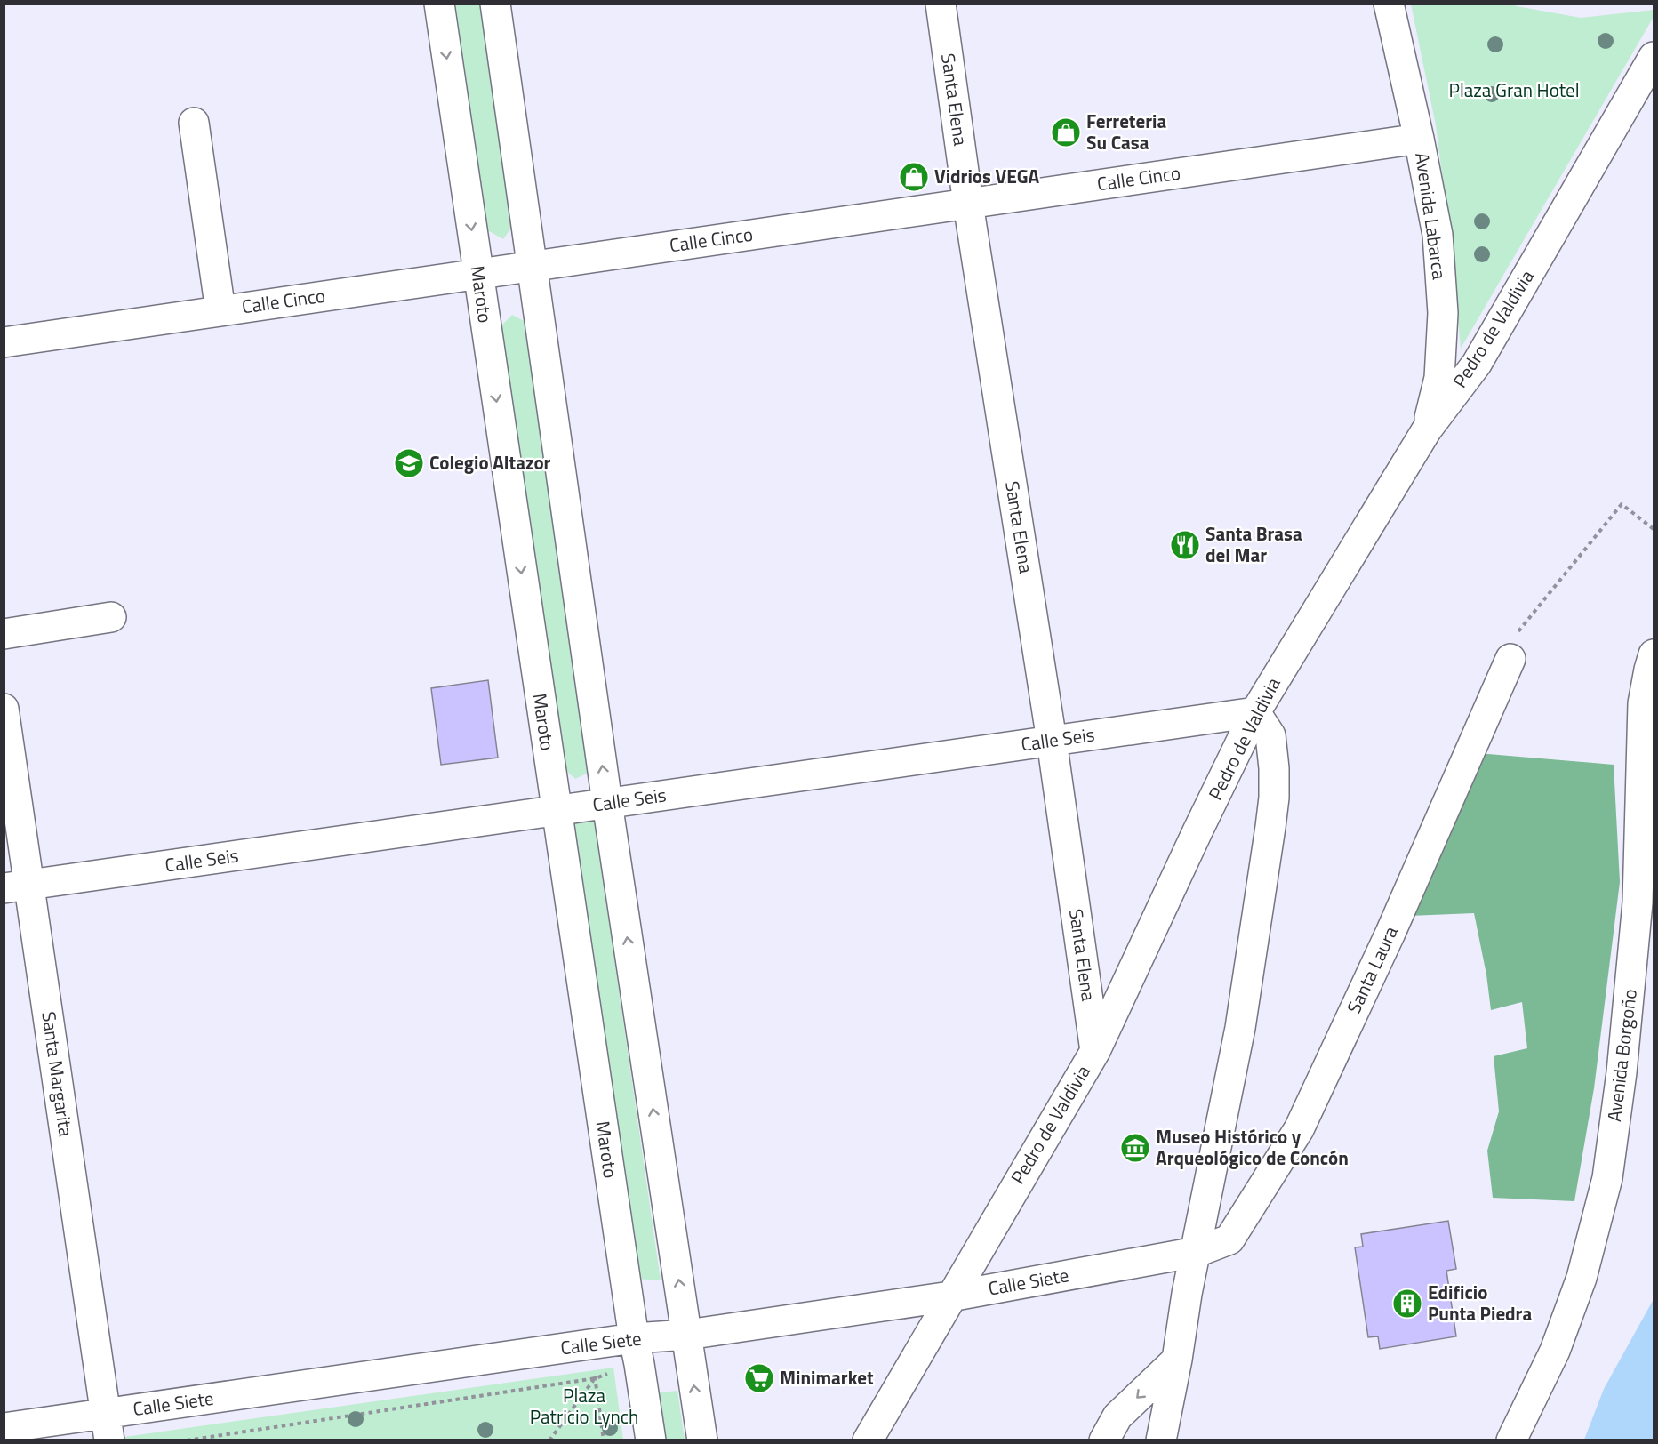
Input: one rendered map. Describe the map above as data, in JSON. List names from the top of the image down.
{
  "streets": {
    "street": [
      "Santa Elena",
      "Calle Cinco",
      "Avenida Labarca",
      "Maroto",
      "Pedro de Valdivia",
      "Calle Seis",
      "Santa Laura",
      "Avenida Borgoño",
      "Santa Margarita",
      "Calle Siete"
    ]
  },
  "crossings": [
    ["Santa Elena", "Calle Cinco"],
    ["Santa Elena", "Pedro de Valdivia"],
    ["Santa Elena", "Calle Seis"],
    ["Calle Cinco", "Avenida Labarca"],
    ["Calle Cinco", "Maroto"],
    ["Avenida Labarca", "Pedro de Valdivia"],
    ["Maroto", "Calle Seis"],
    ["Maroto", "Calle Siete"],
    ["Pedro de Valdivia", "Calle Seis"],
    ["Pedro de Valdivia", "Calle Siete"],
    ["Calle Seis", "Santa Margarita"],
    ["Santa Laura", "Calle Siete"],
    ["Santa Margarita", "Calle Siete"]
  ],
  "parks": ["Plaza Gran Hotel", "Plaza Patricio Lynch"],
  "places": {
    "shop": ["Ferreteria Su Casa", "Vidrios VEGA"],
    "school or university": ["Colegio Altazor"],
    "restaurant": ["Santa Brasa del Mar"],
    "museum": ["Museo Histórico y Arqueológico de Concón"],
    "building": ["Edificio Punta Piedra"],
    "supermarket": ["Minimarket"]
  }
}
